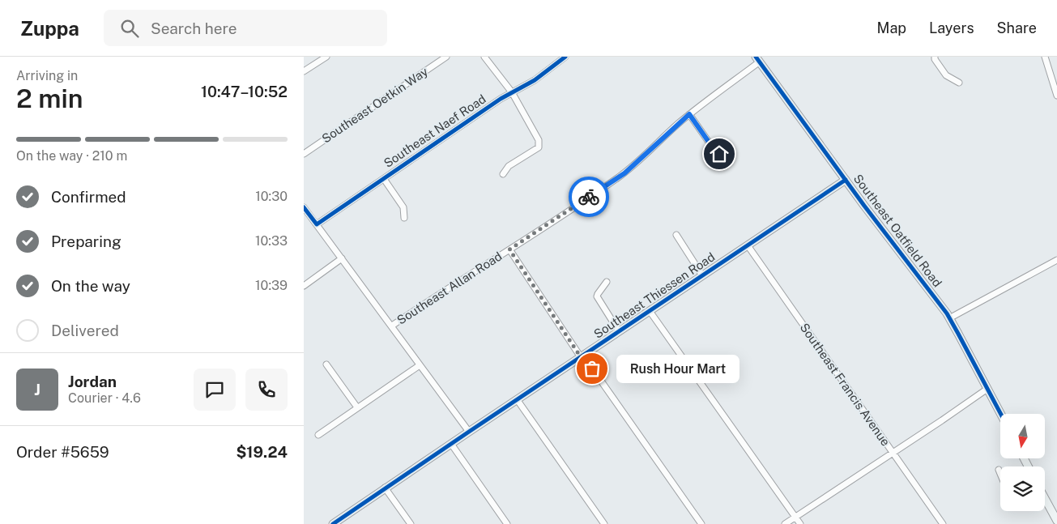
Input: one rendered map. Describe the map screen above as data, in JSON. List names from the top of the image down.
{
  "streets": {
    "main road": ["Southeast Oatfield Road", "Southeast Thiessen Road"],
    "street": [
      "Southeast Oetkin Way",
      "Southeast Naef Road",
      "Southeast Allan Road",
      "Southeast Francis Avenue"
    ]
  },
  "crossings": [
    ["Southeast Oatfield Road", "Southeast Allan Road"],
    ["Southeast Oatfield Road", "Southeast Thiessen Road"],
    ["Southeast Thiessen Road", "Southeast Francis Avenue"]
  ],
  "places": ["Rush Hour Mart"],
  "north": "bottom",
  "page": {
    "header": "Zuppa",
    "search": "Search here",
    "nav": ["Map", "Layers", "Share"],
    "heading": ["2 min", "Arriving in", "10:47–10:52"],
    "panel": [
      "Jordan",
      "Courier · 4.6",
      "Order #5659",
      "$19.24"
    ],
    "bar": "On the way · 210 m",
    "list": [
      ["Confirmed", "10:30"],
      ["Preparing", "10:33"],
      ["On the way", "10:39"],
      "Delivered"
    ],
    "bubble": "Rush Hour Mart",
    "round": "J"
  }
}
